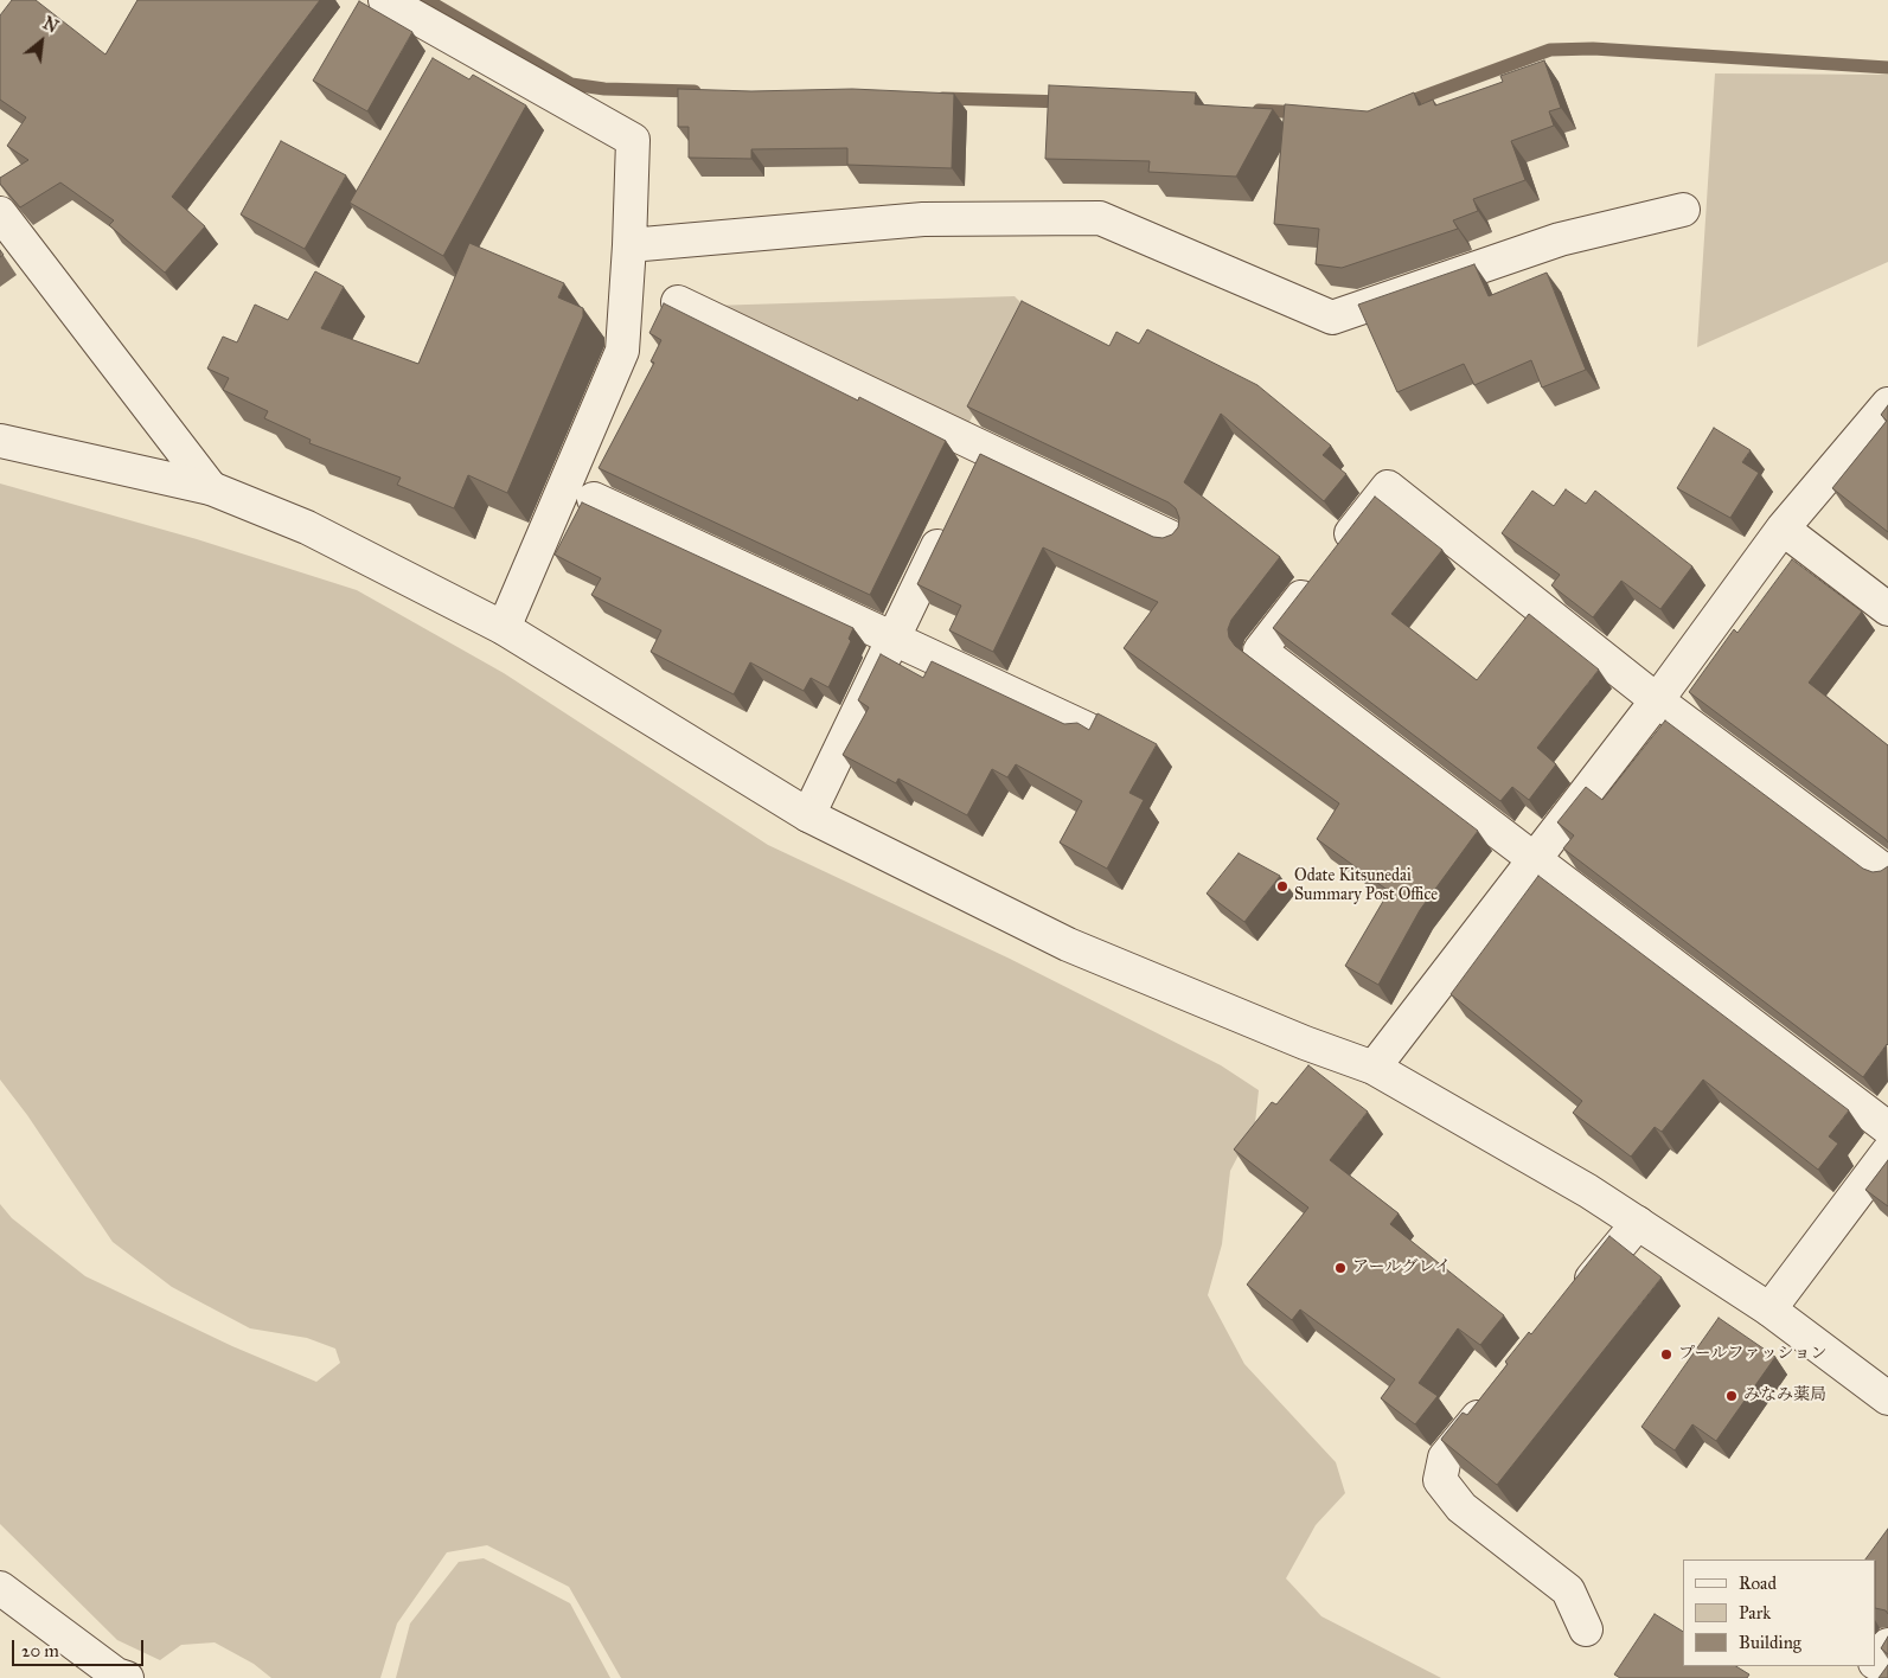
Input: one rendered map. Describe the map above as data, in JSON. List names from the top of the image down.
{
  "places": [
    "Odate Kitsunedai Summary Post Office",
    "アールグレイ",
    "プールファッション",
    "みなみ薬局"
  ],
  "legend": ["Road", "Park", "Building"],
  "scale_bar": "20 m",
  "north": "top right"
}
